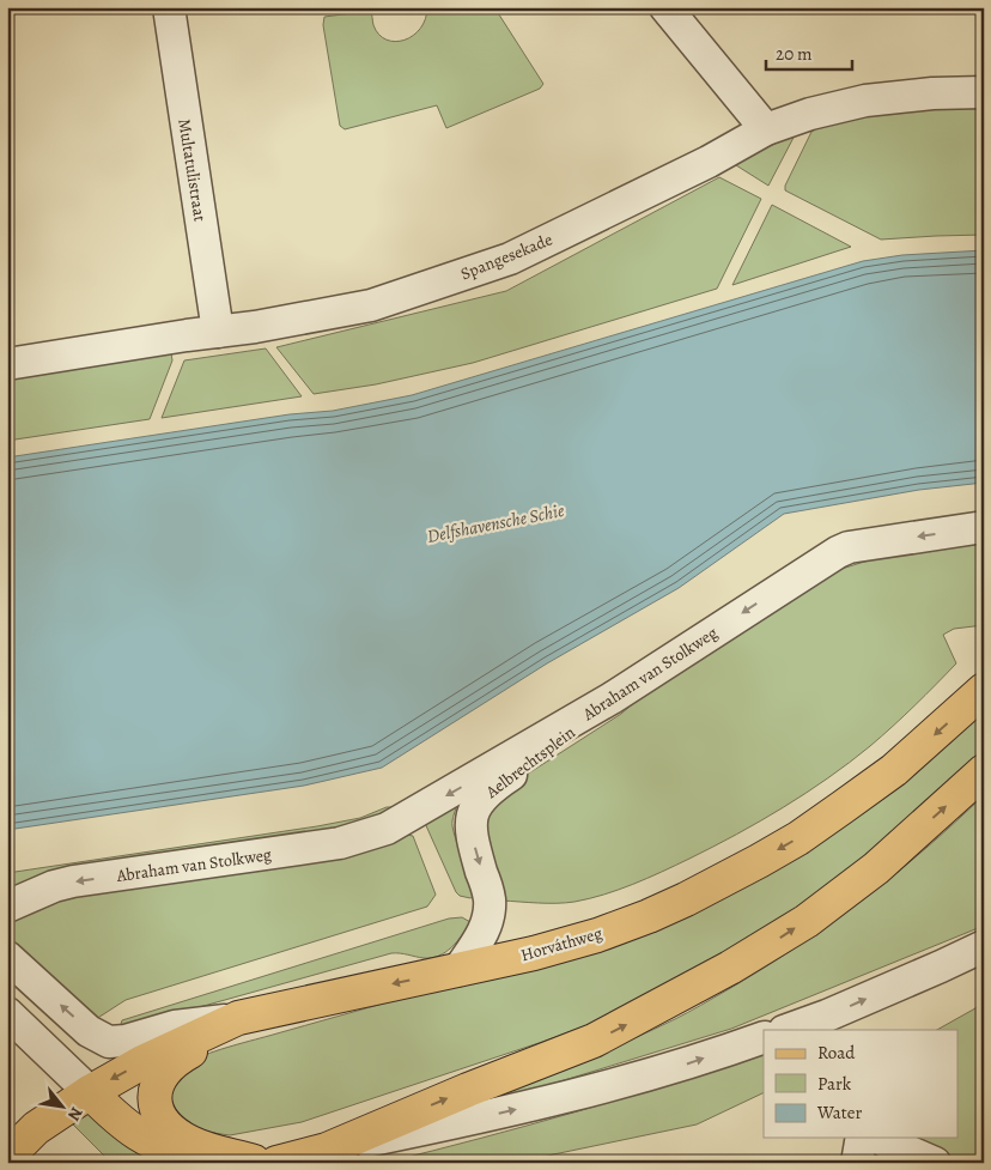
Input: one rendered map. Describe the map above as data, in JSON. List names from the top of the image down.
{
  "streets": {
    "main road": ["Horváthweg"],
    "street": [
      "Multatulistraat",
      "Spangesekade",
      "Abraham van Stolkweg",
      "Aelbrechtsplein"
    ]
  },
  "crossings": [
    ["Multatulistraat", "Spangesekade"],
    ["Abraham van Stolkweg", "Aelbrechtsplein"],
    ["Aelbrechtsplein", "Horváthweg"]
  ],
  "one_way": ["Abraham van Stolkweg", "Aelbrechtsplein"],
  "water": ["Delfshavensche Schie"],
  "legend": ["Road", "Park", "Water"],
  "scale_bar": "20 m",
  "north": "bottom right"
}
